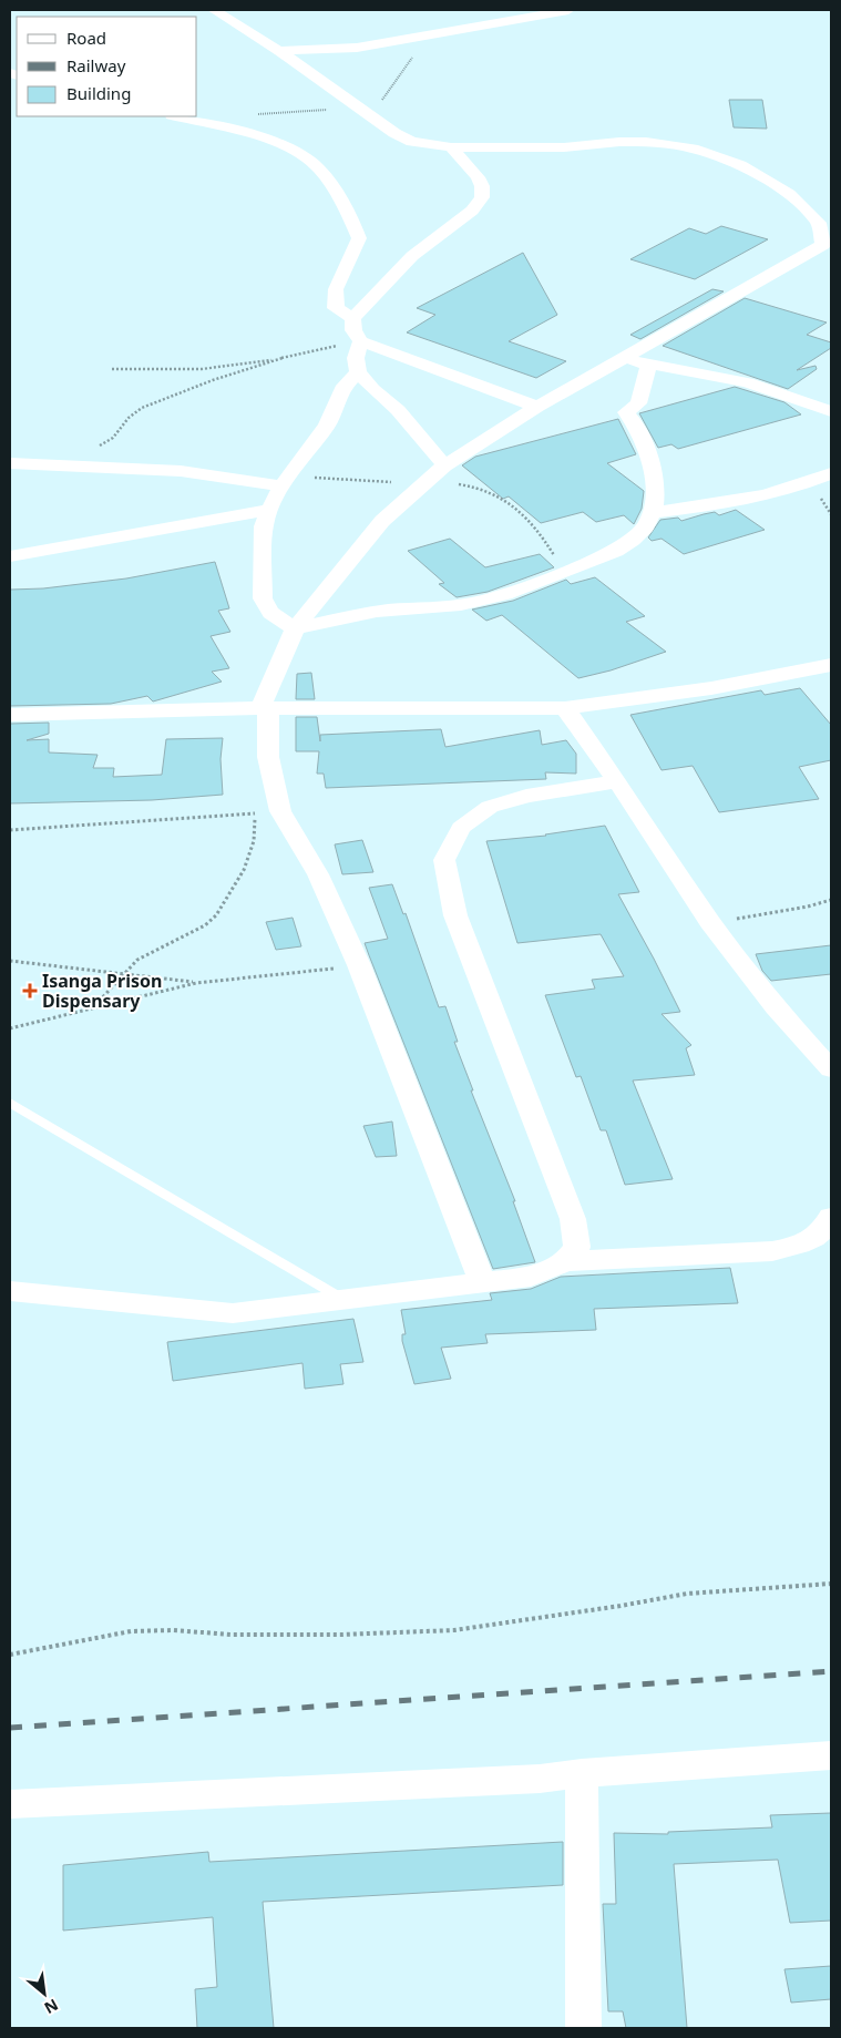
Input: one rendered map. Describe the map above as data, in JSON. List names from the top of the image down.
{
  "places": {
    "health": ["Isanga Prison Dispensary"]
  },
  "legend": ["Road", "Railway", "Building"],
  "north": "bottom right"
}
